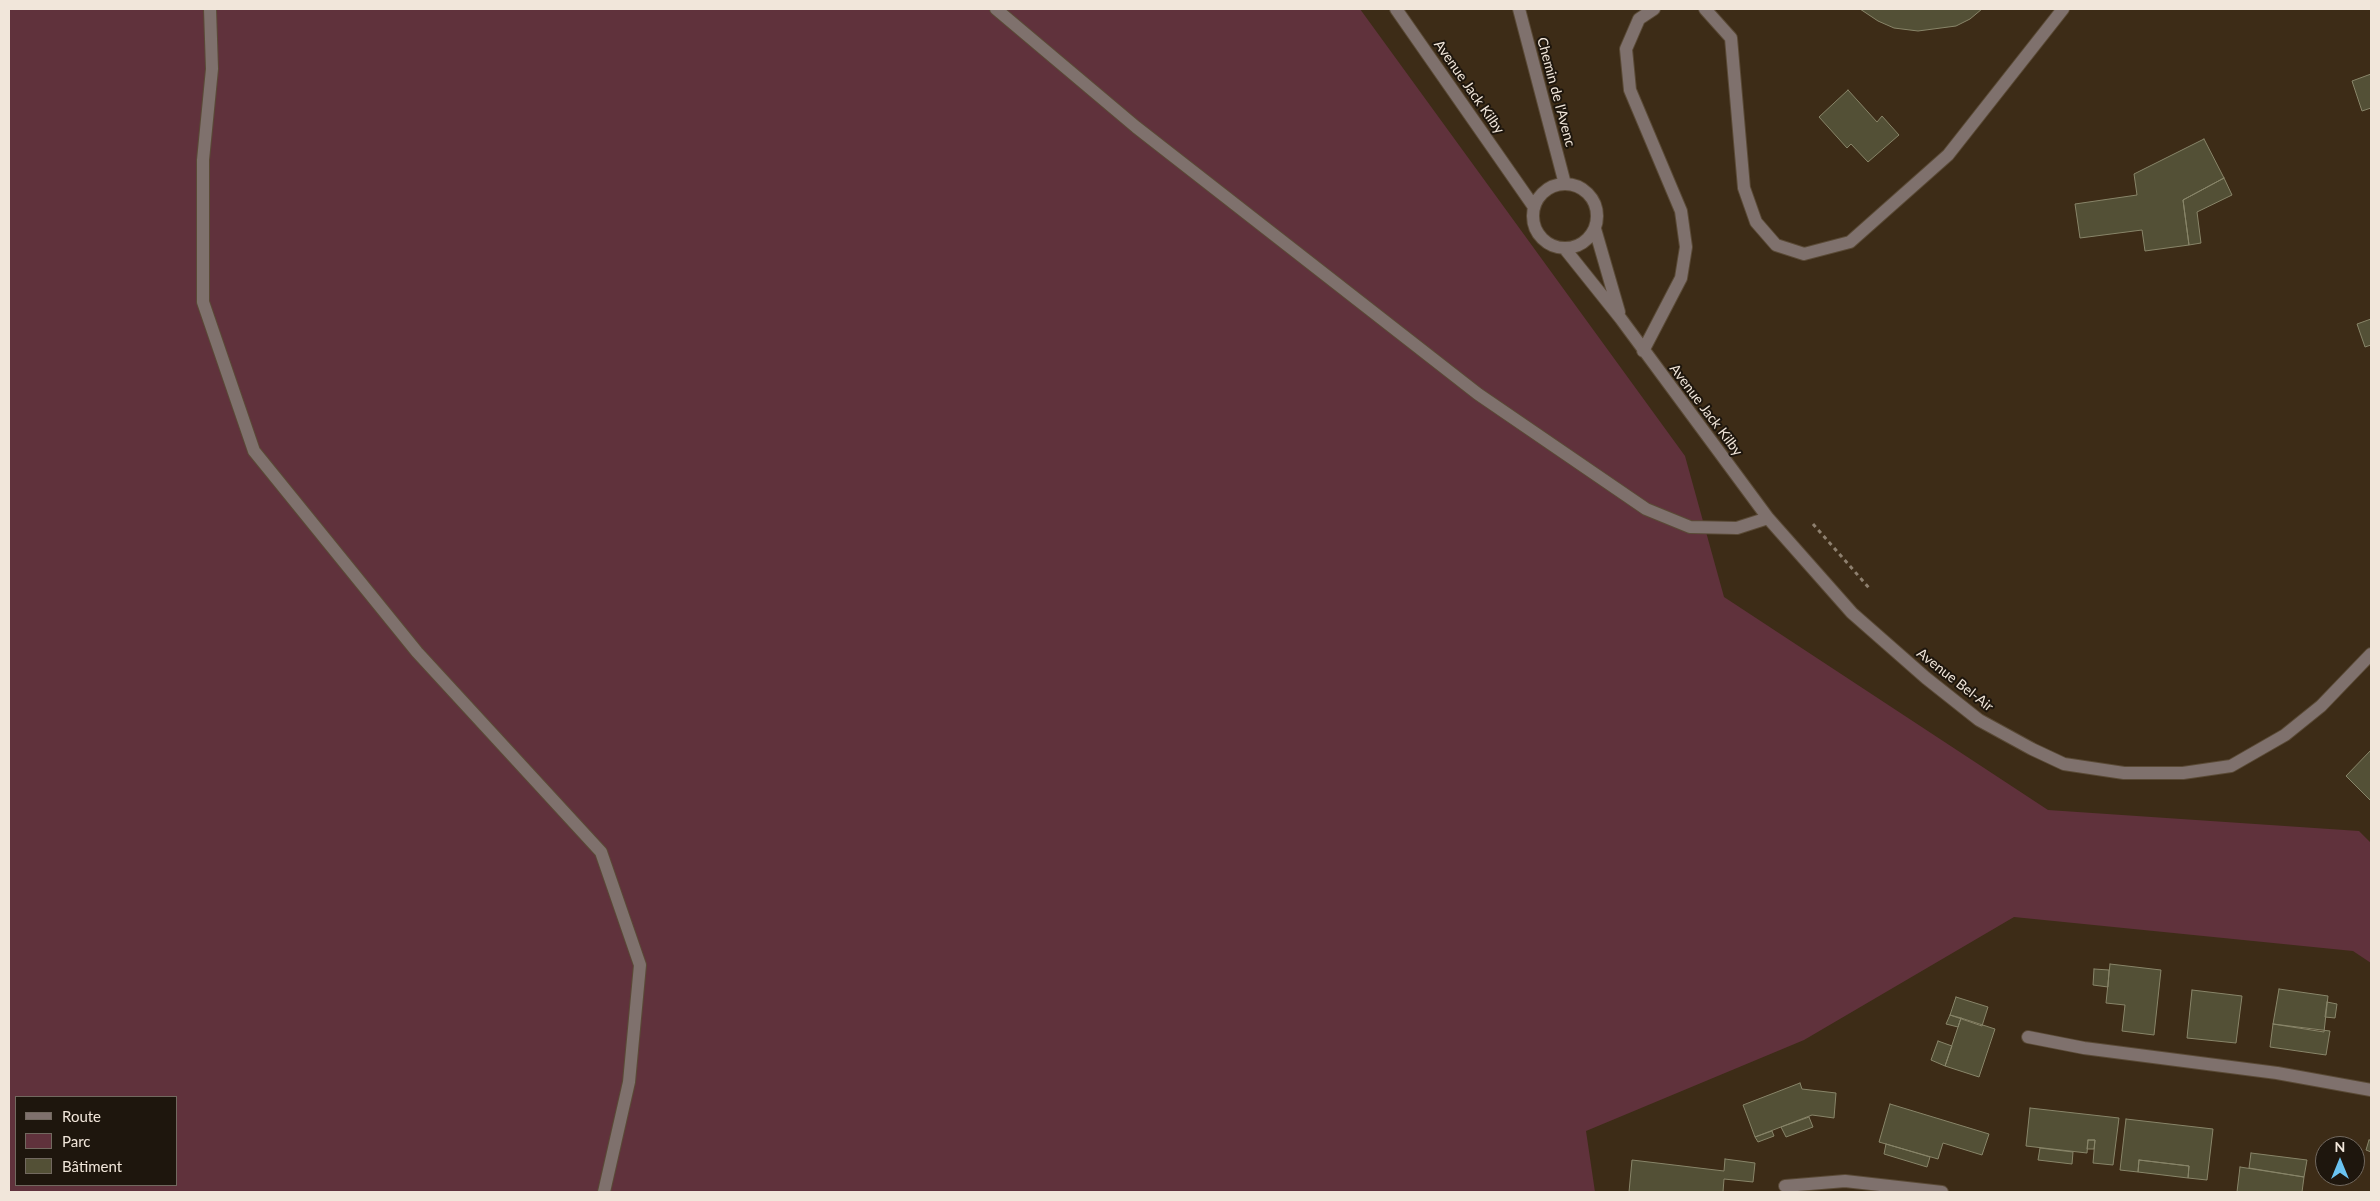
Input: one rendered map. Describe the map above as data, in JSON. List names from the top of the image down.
{
  "streets": {
    "street": ["Avenue Jack Kilby", "Chemin de l'Avenc", "Avenue Bel-Air"]
  },
  "crossings": [
    ["Avenue Jack Kilby", "Chemin de l'Avenc"],
    ["Avenue Jack Kilby", "Avenue Bel-Air"]
  ],
  "legend": ["Route", "Parc", "Bâtiment"],
  "north": "top"
}
